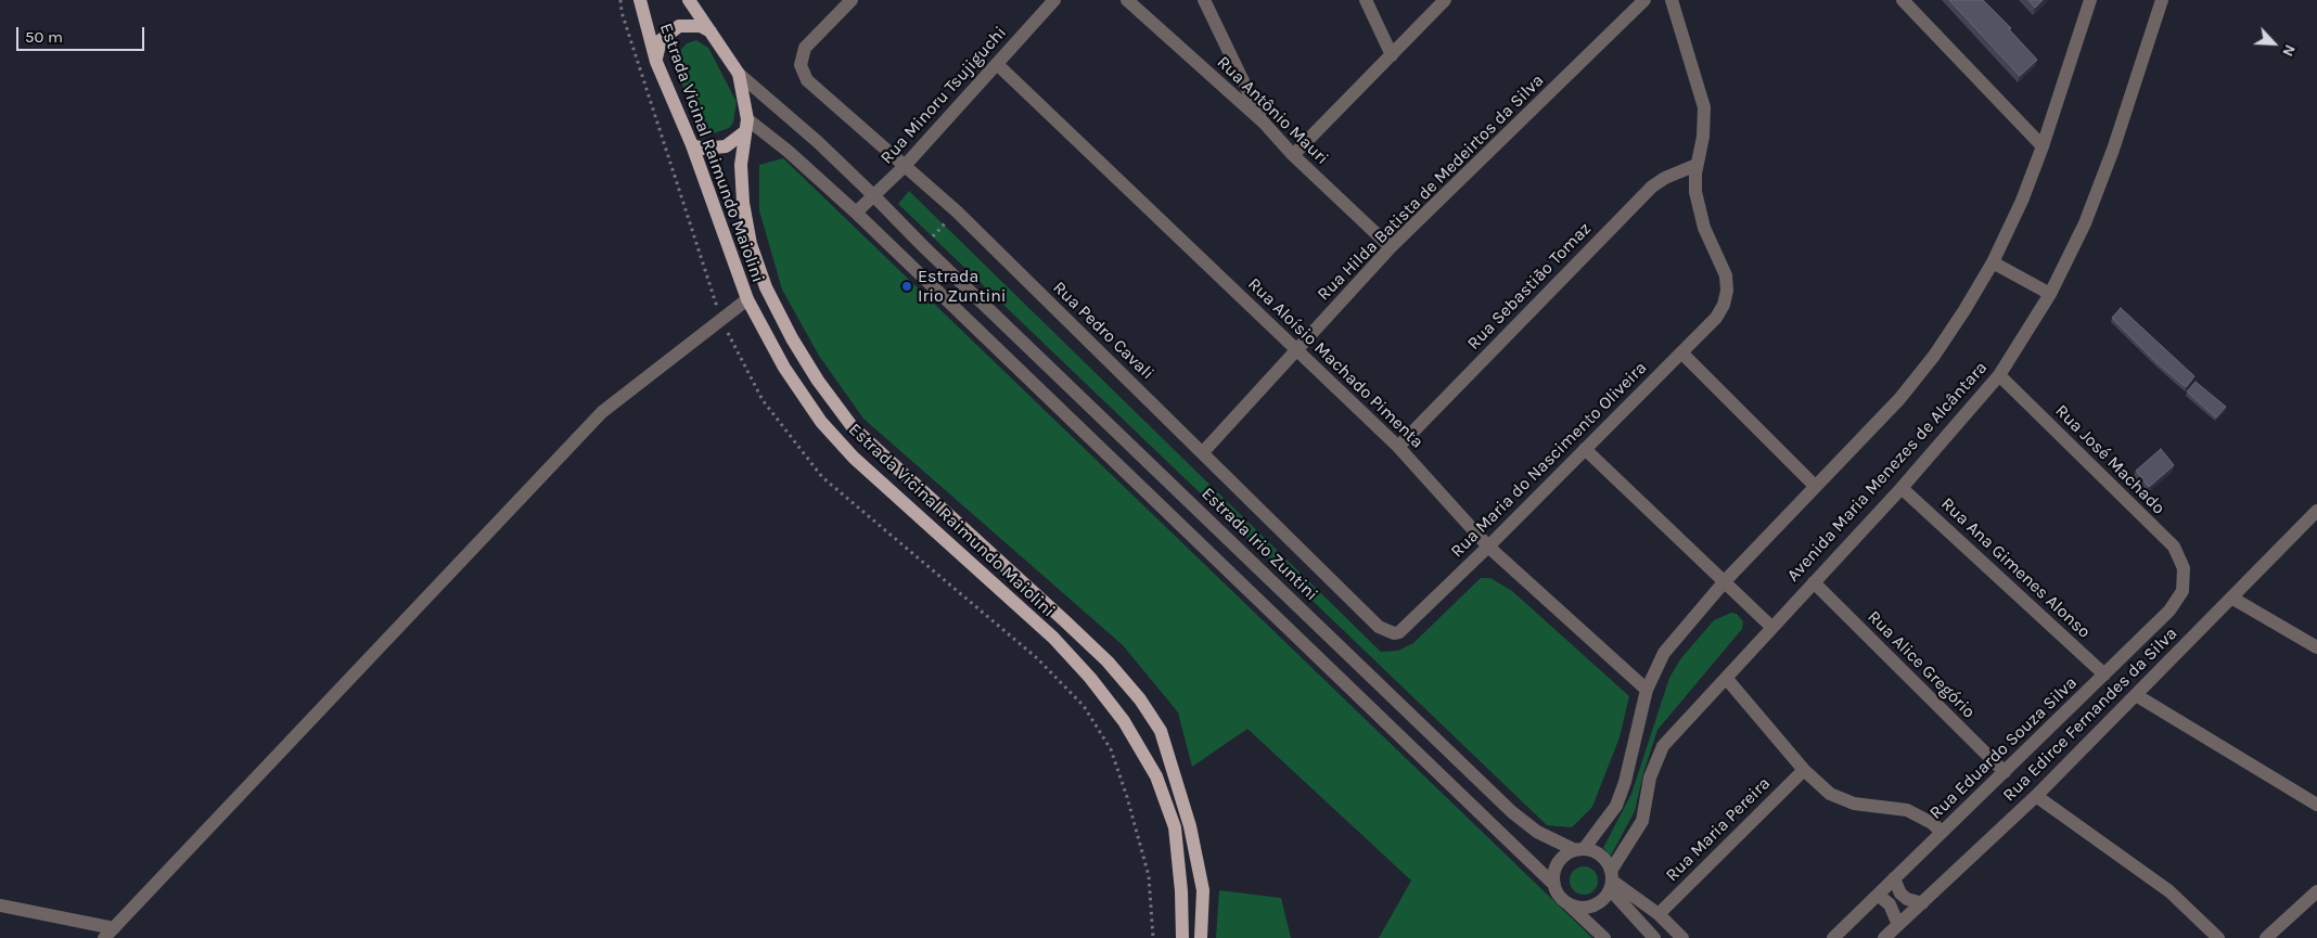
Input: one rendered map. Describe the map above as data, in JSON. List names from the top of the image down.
{
  "streets": {
    "main road": ["Estrada Vicinal Raimundo Maiolini"],
    "street": [
      "Rua Minoru Tsujiguchi",
      "Rua Antônio Mauri",
      "Rua Hilda Batista de Medeirtos da Silva",
      "Rua Sebastião Tomaz",
      "Rua Pedro Cavali",
      "Rua Aloísio Machado Pimenta",
      "Rua Maria do Nascimento Oliveira",
      "Rua José Machado",
      "Avenida Maria Menezes de Alcântara",
      "Estrada Irio Zuntini",
      "Rua Ana Gimenes Alonso",
      "Rua Alice Gregório",
      "Rua Edirce Fernandes da Silva",
      "Rua Eduardo Souza Silva",
      "Rua Maria Pereira"
    ]
  },
  "crossings": [
    ["Rua Minoru Tsujiguchi", "Rua Pedro Cavali"],
    ["Rua Minoru Tsujiguchi", "Rua Aloísio Machado Pimenta"],
    ["Rua Minoru Tsujiguchi", "Estrada Irio Zuntini"],
    ["Rua Antônio Mauri", "Rua Hilda Batista de Medeirtos da Silva"],
    ["Estrada Vicinal Raimundo Maiolini", "Estrada Irio Zuntini"],
    ["Rua Hilda Batista de Medeirtos da Silva", "Rua Pedro Cavali"],
    ["Rua Hilda Batista de Medeirtos da Silva", "Rua Aloísio Machado Pimenta"],
    ["Rua Sebastião Tomaz", "Rua Aloísio Machado Pimenta"],
    ["Rua Sebastião Tomaz", "Rua Maria do Nascimento Oliveira"],
    ["Rua Pedro Cavali", "Rua Maria do Nascimento Oliveira"],
    ["Rua Aloísio Machado Pimenta", "Rua Maria do Nascimento Oliveira"],
    ["Rua José Machado", "Avenida Maria Menezes de Alcântara"],
    ["Rua José Machado", "Rua Eduardo Souza Silva"],
    ["Avenida Maria Menezes de Alcântara", "Estrada Irio Zuntini"],
    ["Avenida Maria Menezes de Alcântara", "Rua Ana Gimenes Alonso"],
    ["Avenida Maria Menezes de Alcântara", "Rua Alice Gregório"],
    ["Rua Ana Gimenes Alonso", "Rua Eduardo Souza Silva"],
    ["Rua Alice Gregório", "Rua Eduardo Souza Silva"]
  ],
  "places": ["Estrada Irio Zuntini"],
  "scale_bar": "50 m",
  "north": "bottom right"
}
